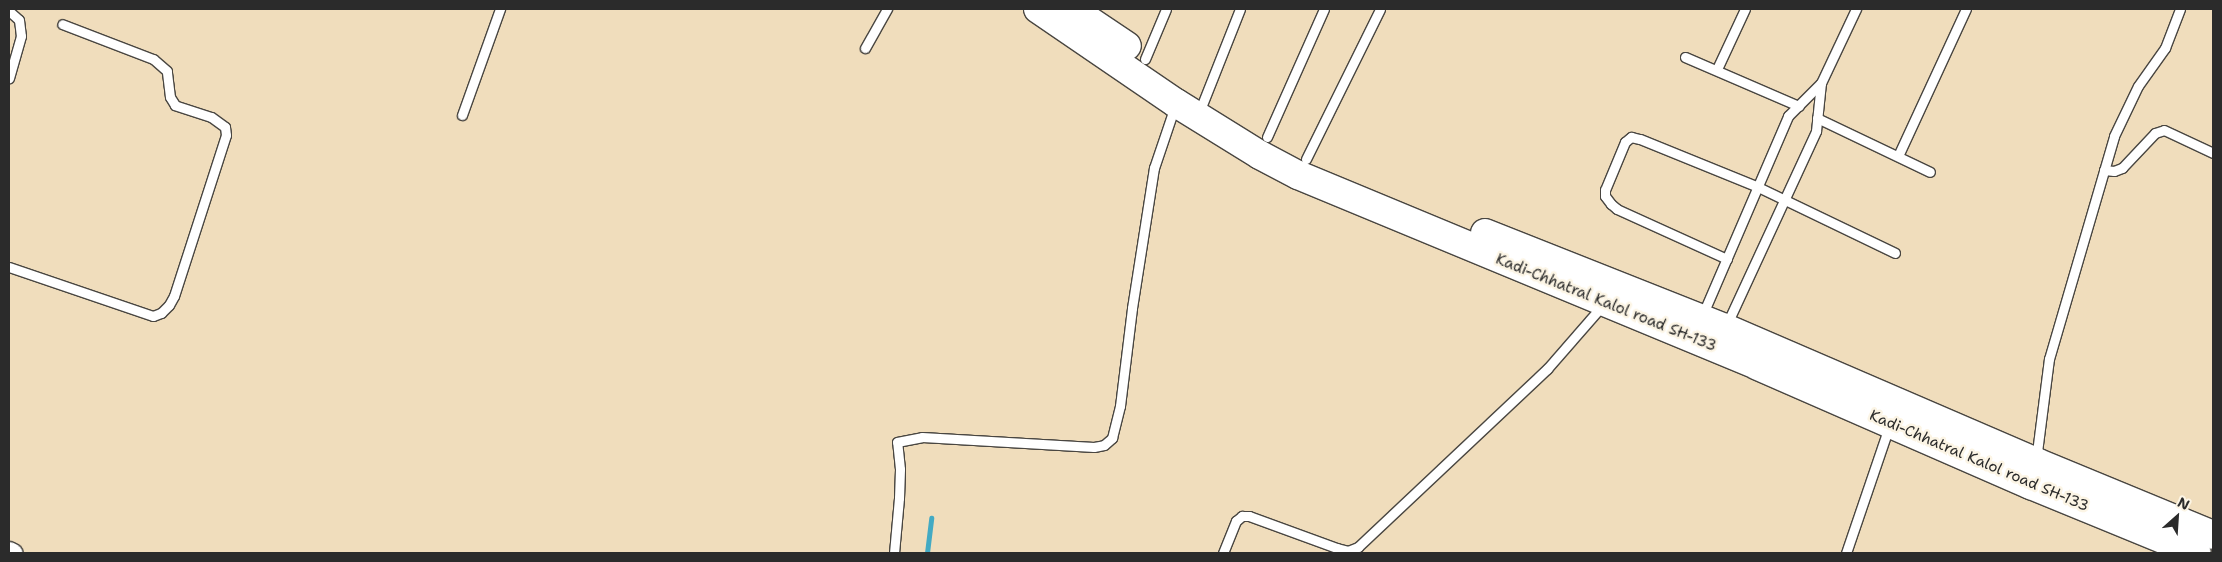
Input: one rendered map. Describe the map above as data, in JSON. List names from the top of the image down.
{
  "streets": {
    "main road": ["Kadi-Chhatral Kalol road SH-133"]
  },
  "north": "top right"
}
